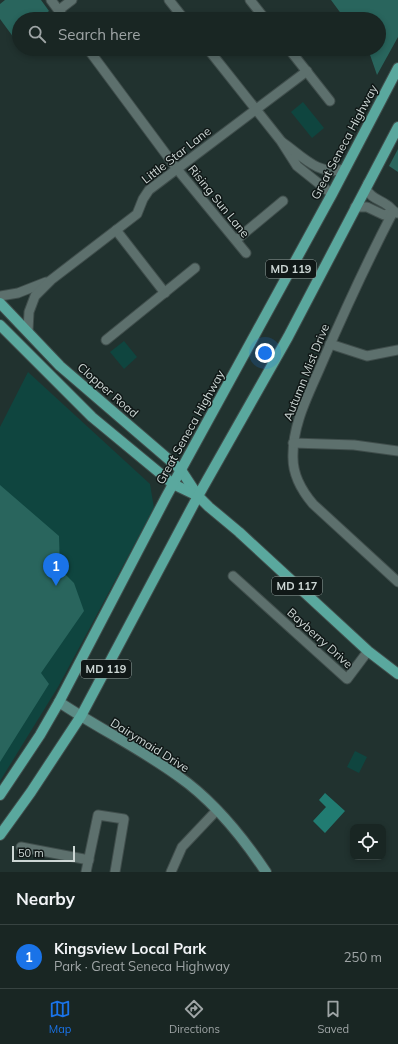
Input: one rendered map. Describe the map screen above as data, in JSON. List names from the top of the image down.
{
  "streets": {
    "main road": [
      "Great Seneca Highway",
      "MD 119",
      "Clopper Road",
      "MD 117"
    ],
    "street": [
      "Little Star Lane",
      "Rising Sun Lane",
      "Autumn Mist Drive",
      "Bayberry Drive",
      "Dairymaid Drive"
    ]
  },
  "crossings": [
    ["Great Seneca Highway", "Clopper Road"],
    ["Great Seneca Highway", "Dairymaid Drive"],
    ["Little Star Lane", "Rising Sun Lane"],
    ["Little Star Lane", "Clopper Road"],
    ["MD 119", "Clopper Road"],
    ["MD 119", "Dairymaid Drive"],
    ["Clopper Road", "Bayberry Drive"]
  ],
  "scale_bar": "50 m",
  "page": {
    "search": "Search here",
    "pins": "1",
    "scale": "50 m",
    "heading": "Nearby",
    "list": [
      {
        "mark": "1",
        "name": "Kingsview Local Park",
        "note": "Park · Great Seneca Highway",
        "value": "250 m"
      }
    ],
    "nav": ["Map", "Directions", "Saved"]
  }
}
